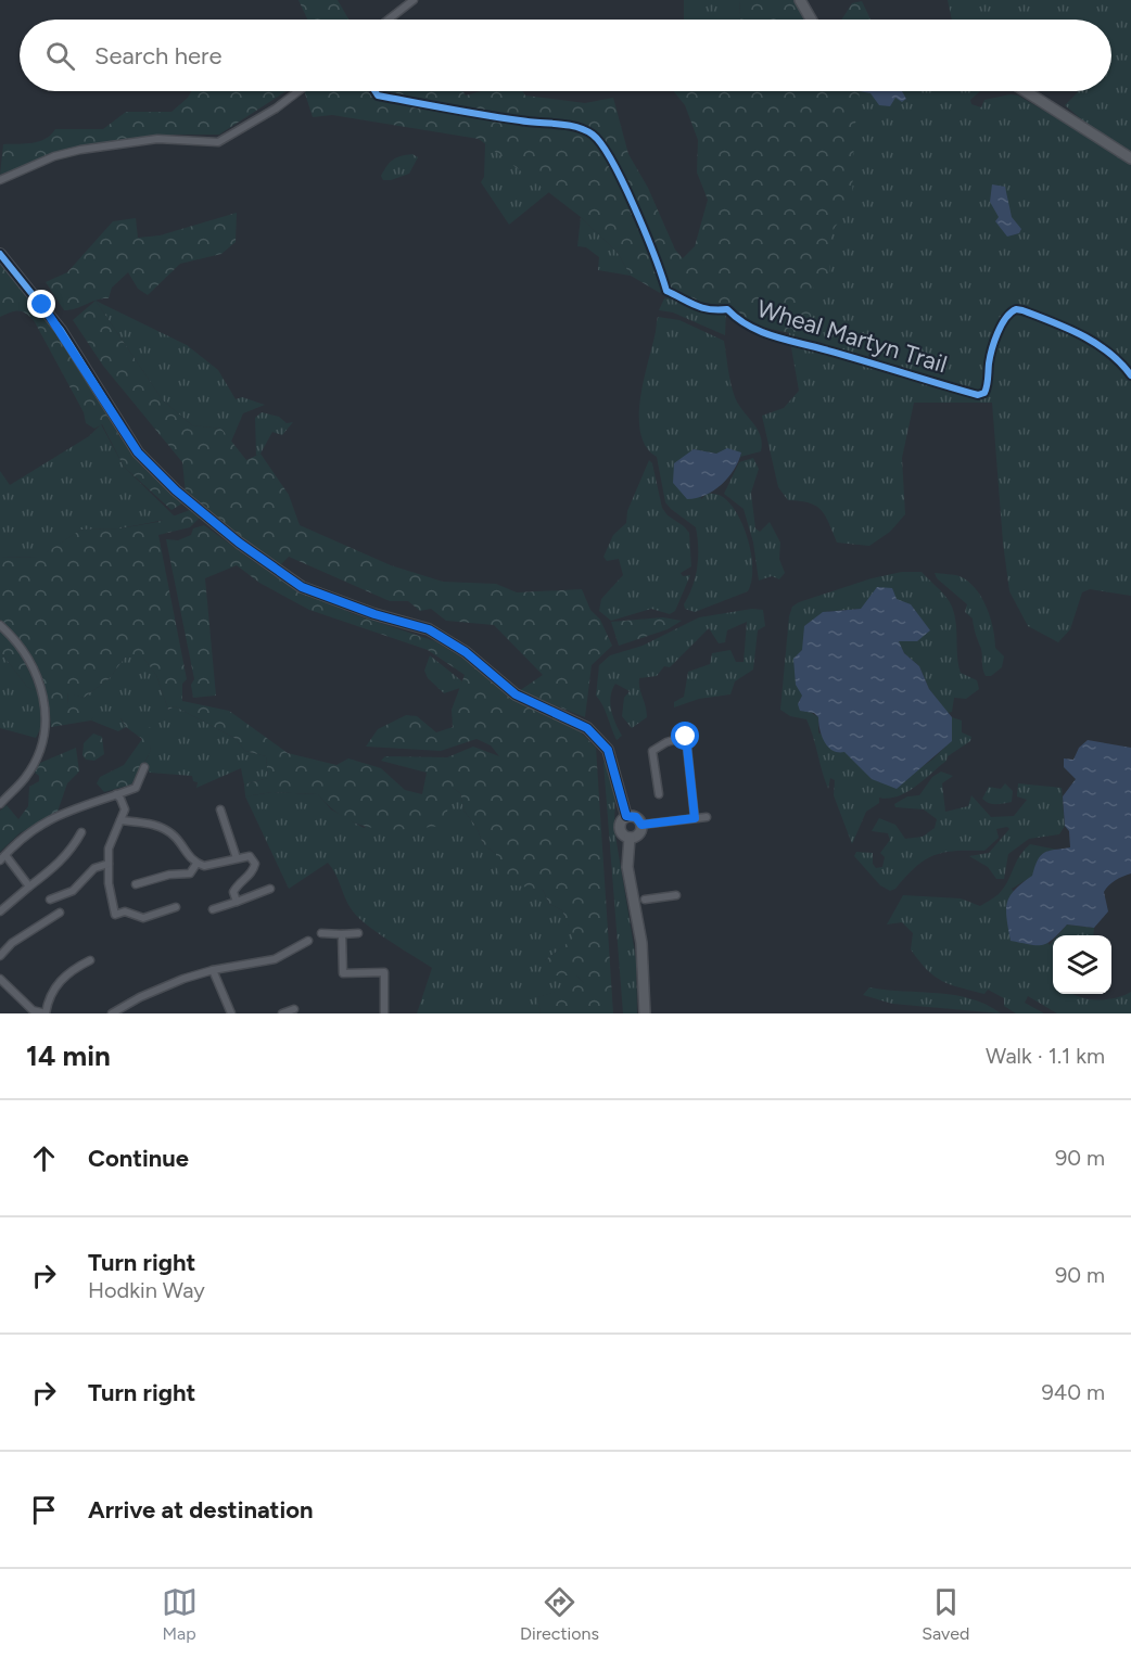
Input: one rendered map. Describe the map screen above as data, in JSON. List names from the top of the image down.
{
  "streets": {
    "cycle path": ["Wheal Martyn Trail"]
  },
  "page": {
    "search": "Search here",
    "heading": ["14 min", "Walk · 1.1 km"],
    "list": [
      ["Continue", "90 m"],
      ["Turn right", "Hodkin Way", "90 m"],
      ["Turn right", "940 m"],
      "Arrive at destination"
    ],
    "nav": ["Map", "Directions", "Saved"]
  }
}
